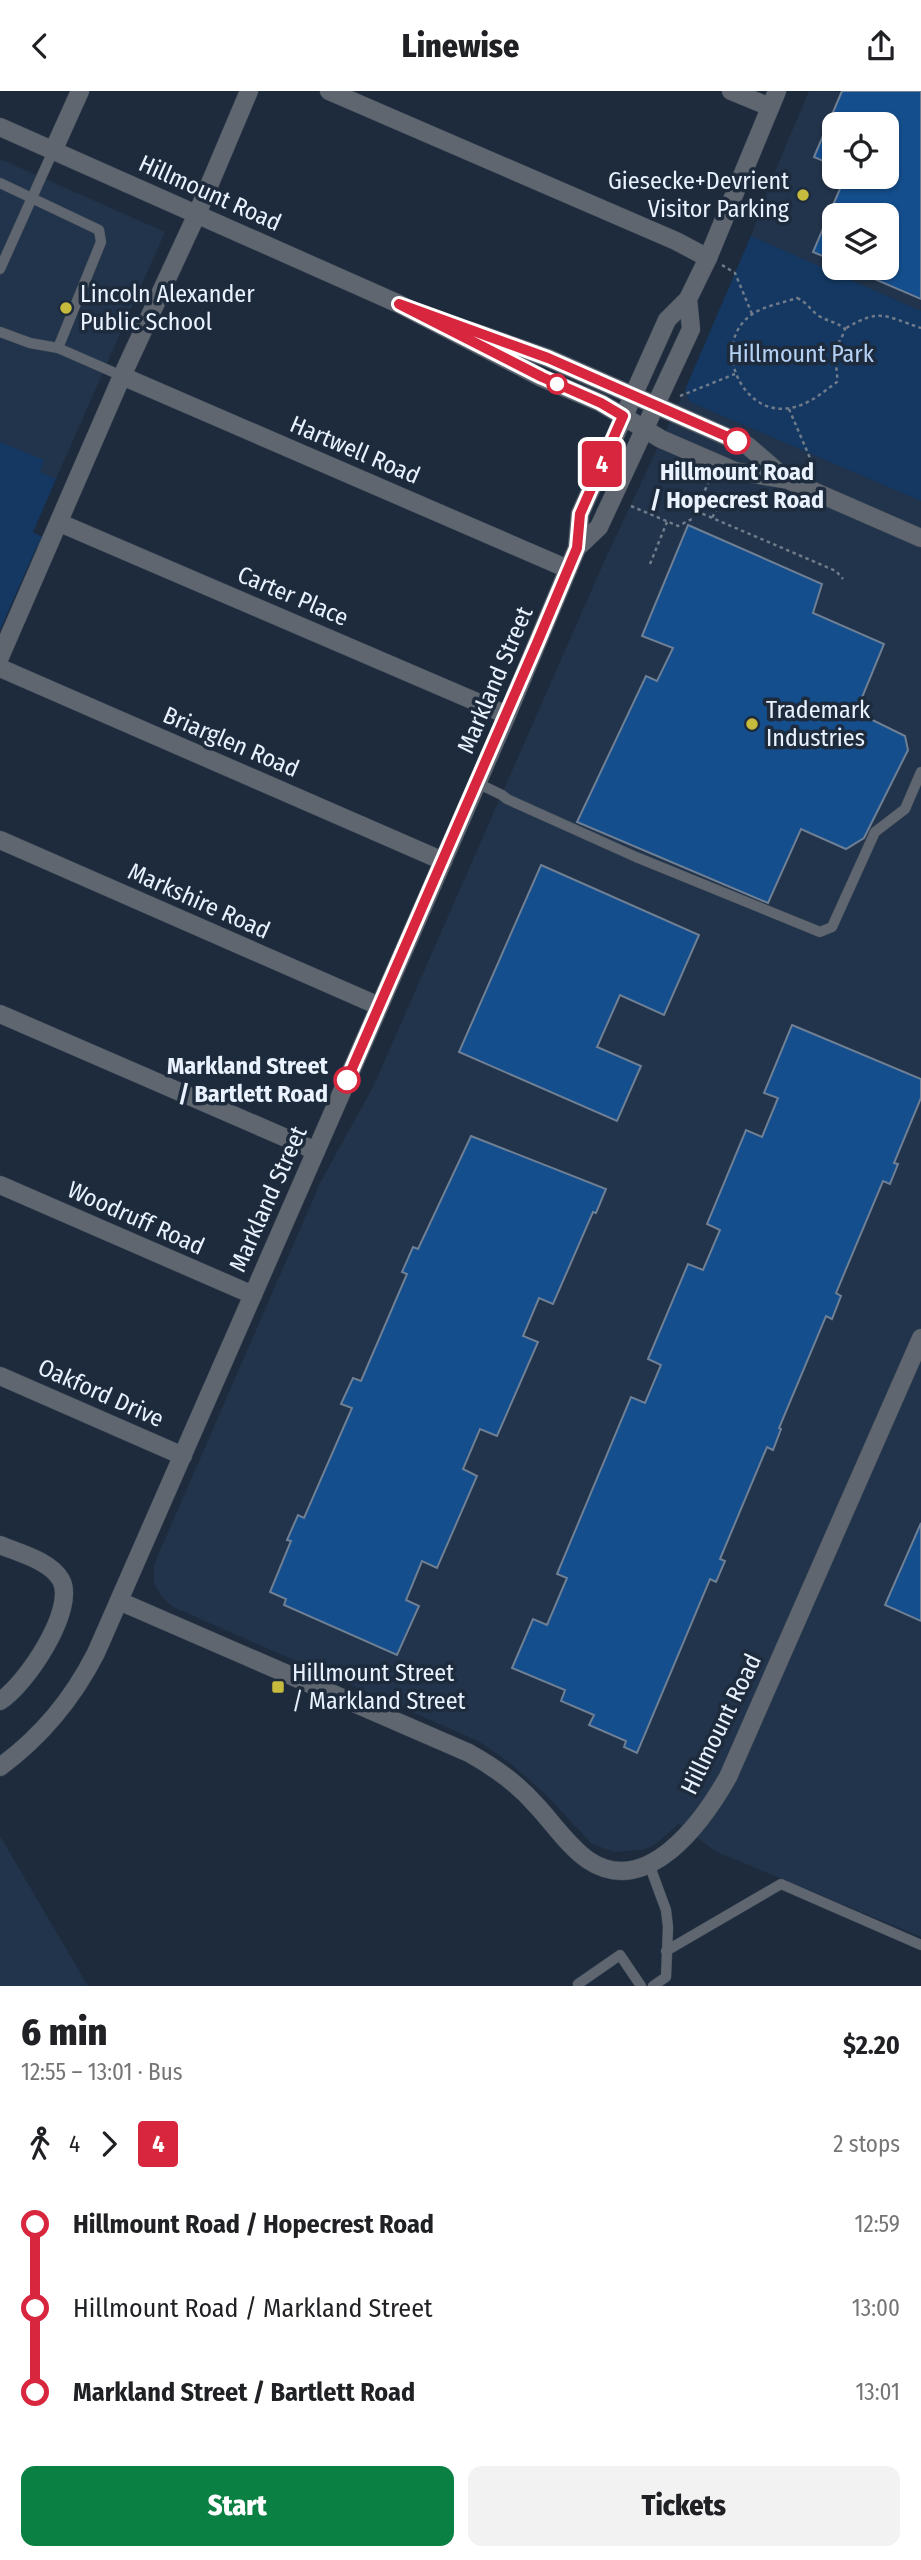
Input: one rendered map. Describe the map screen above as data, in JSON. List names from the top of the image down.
{
  "streets": {
    "street": [
      "Hillmount Road",
      "Hartwell Road",
      "Carter Place",
      "Markland Street",
      "Briarglen Road",
      "Markshire Road",
      "Woodruff Road",
      "Oakford Drive"
    ]
  },
  "crossings": [
    ["Hillmount Road", "Markland Street"],
    ["Hartwell Road", "Markland Street"],
    ["Carter Place", "Markland Street"],
    ["Markland Street", "Briarglen Road"],
    ["Markland Street", "Markshire Road"],
    ["Markland Street", "Woodruff Road"],
    ["Markland Street", "Oakford Drive"]
  ],
  "parks": ["Hillmount Park"],
  "places": {
    "other": [
      "Giesecke+Devrient Visitor Parking",
      "Lincoln Alexander Public School",
      "Hillmount Road / Hopecrest Road",
      "Trademark Industries",
      "Markland Street / Bartlett Road"
    ],
    "transit": ["Hillmount Street / Markland Street"]
  },
  "lines": ["bus line 4"],
  "page": {
    "header": "Linewise",
    "on_map": "4",
    "heading": ["6 min", "12:55 – 13:01 · Bus", "$2.20"],
    "legs": ["4", "4", "2 stops"],
    "list": [
      {
        "name": "Hillmount Road / Hopecrest Road",
        "value": "12:59"
      },
      {
        "name": "Hillmount Road / Markland Street",
        "value": "13:00"
      },
      {
        "name": "Markland Street / Bartlett Road",
        "value": "13:01"
      }
    ],
    "buttons": ["Start", "Tickets"]
  }
}
